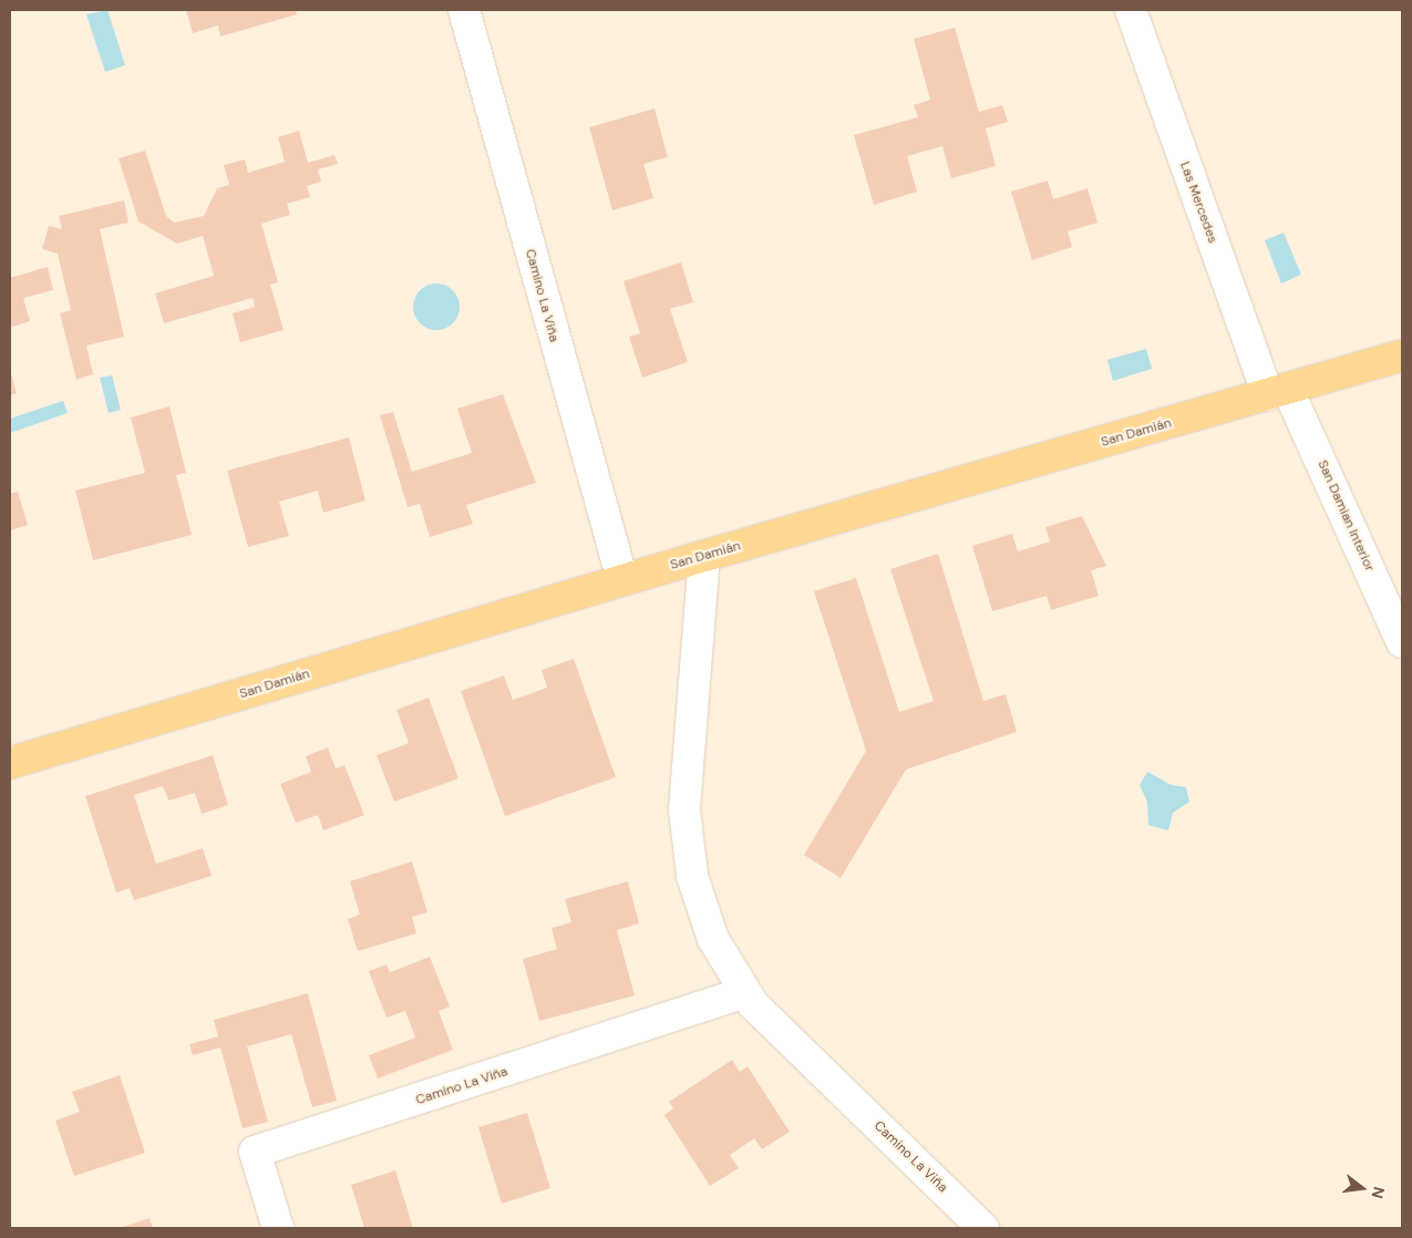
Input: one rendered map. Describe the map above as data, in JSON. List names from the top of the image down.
{
  "streets": {
    "main road": ["San Damián"],
    "street": ["Las Mercedes", "Camino La Viña", "San Damian Interior"]
  },
  "crossings": [
    ["Las Mercedes", "San Damián"],
    ["Las Mercedes", "San Damian Interior"],
    ["Camino La Viña", "San Damián"],
    ["San Damián", "San Damian Interior"]
  ],
  "north": "right"
}
